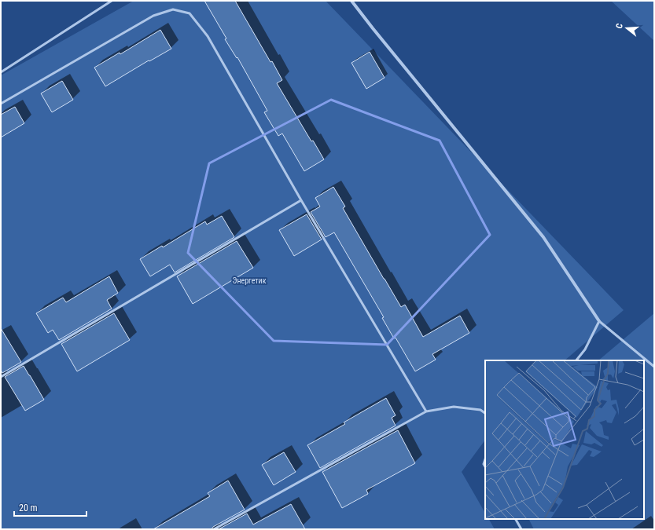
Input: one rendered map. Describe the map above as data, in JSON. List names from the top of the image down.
{
  "parks": ["Энергетик"],
  "scale_bar": "20 m",
  "north": "left"
}
